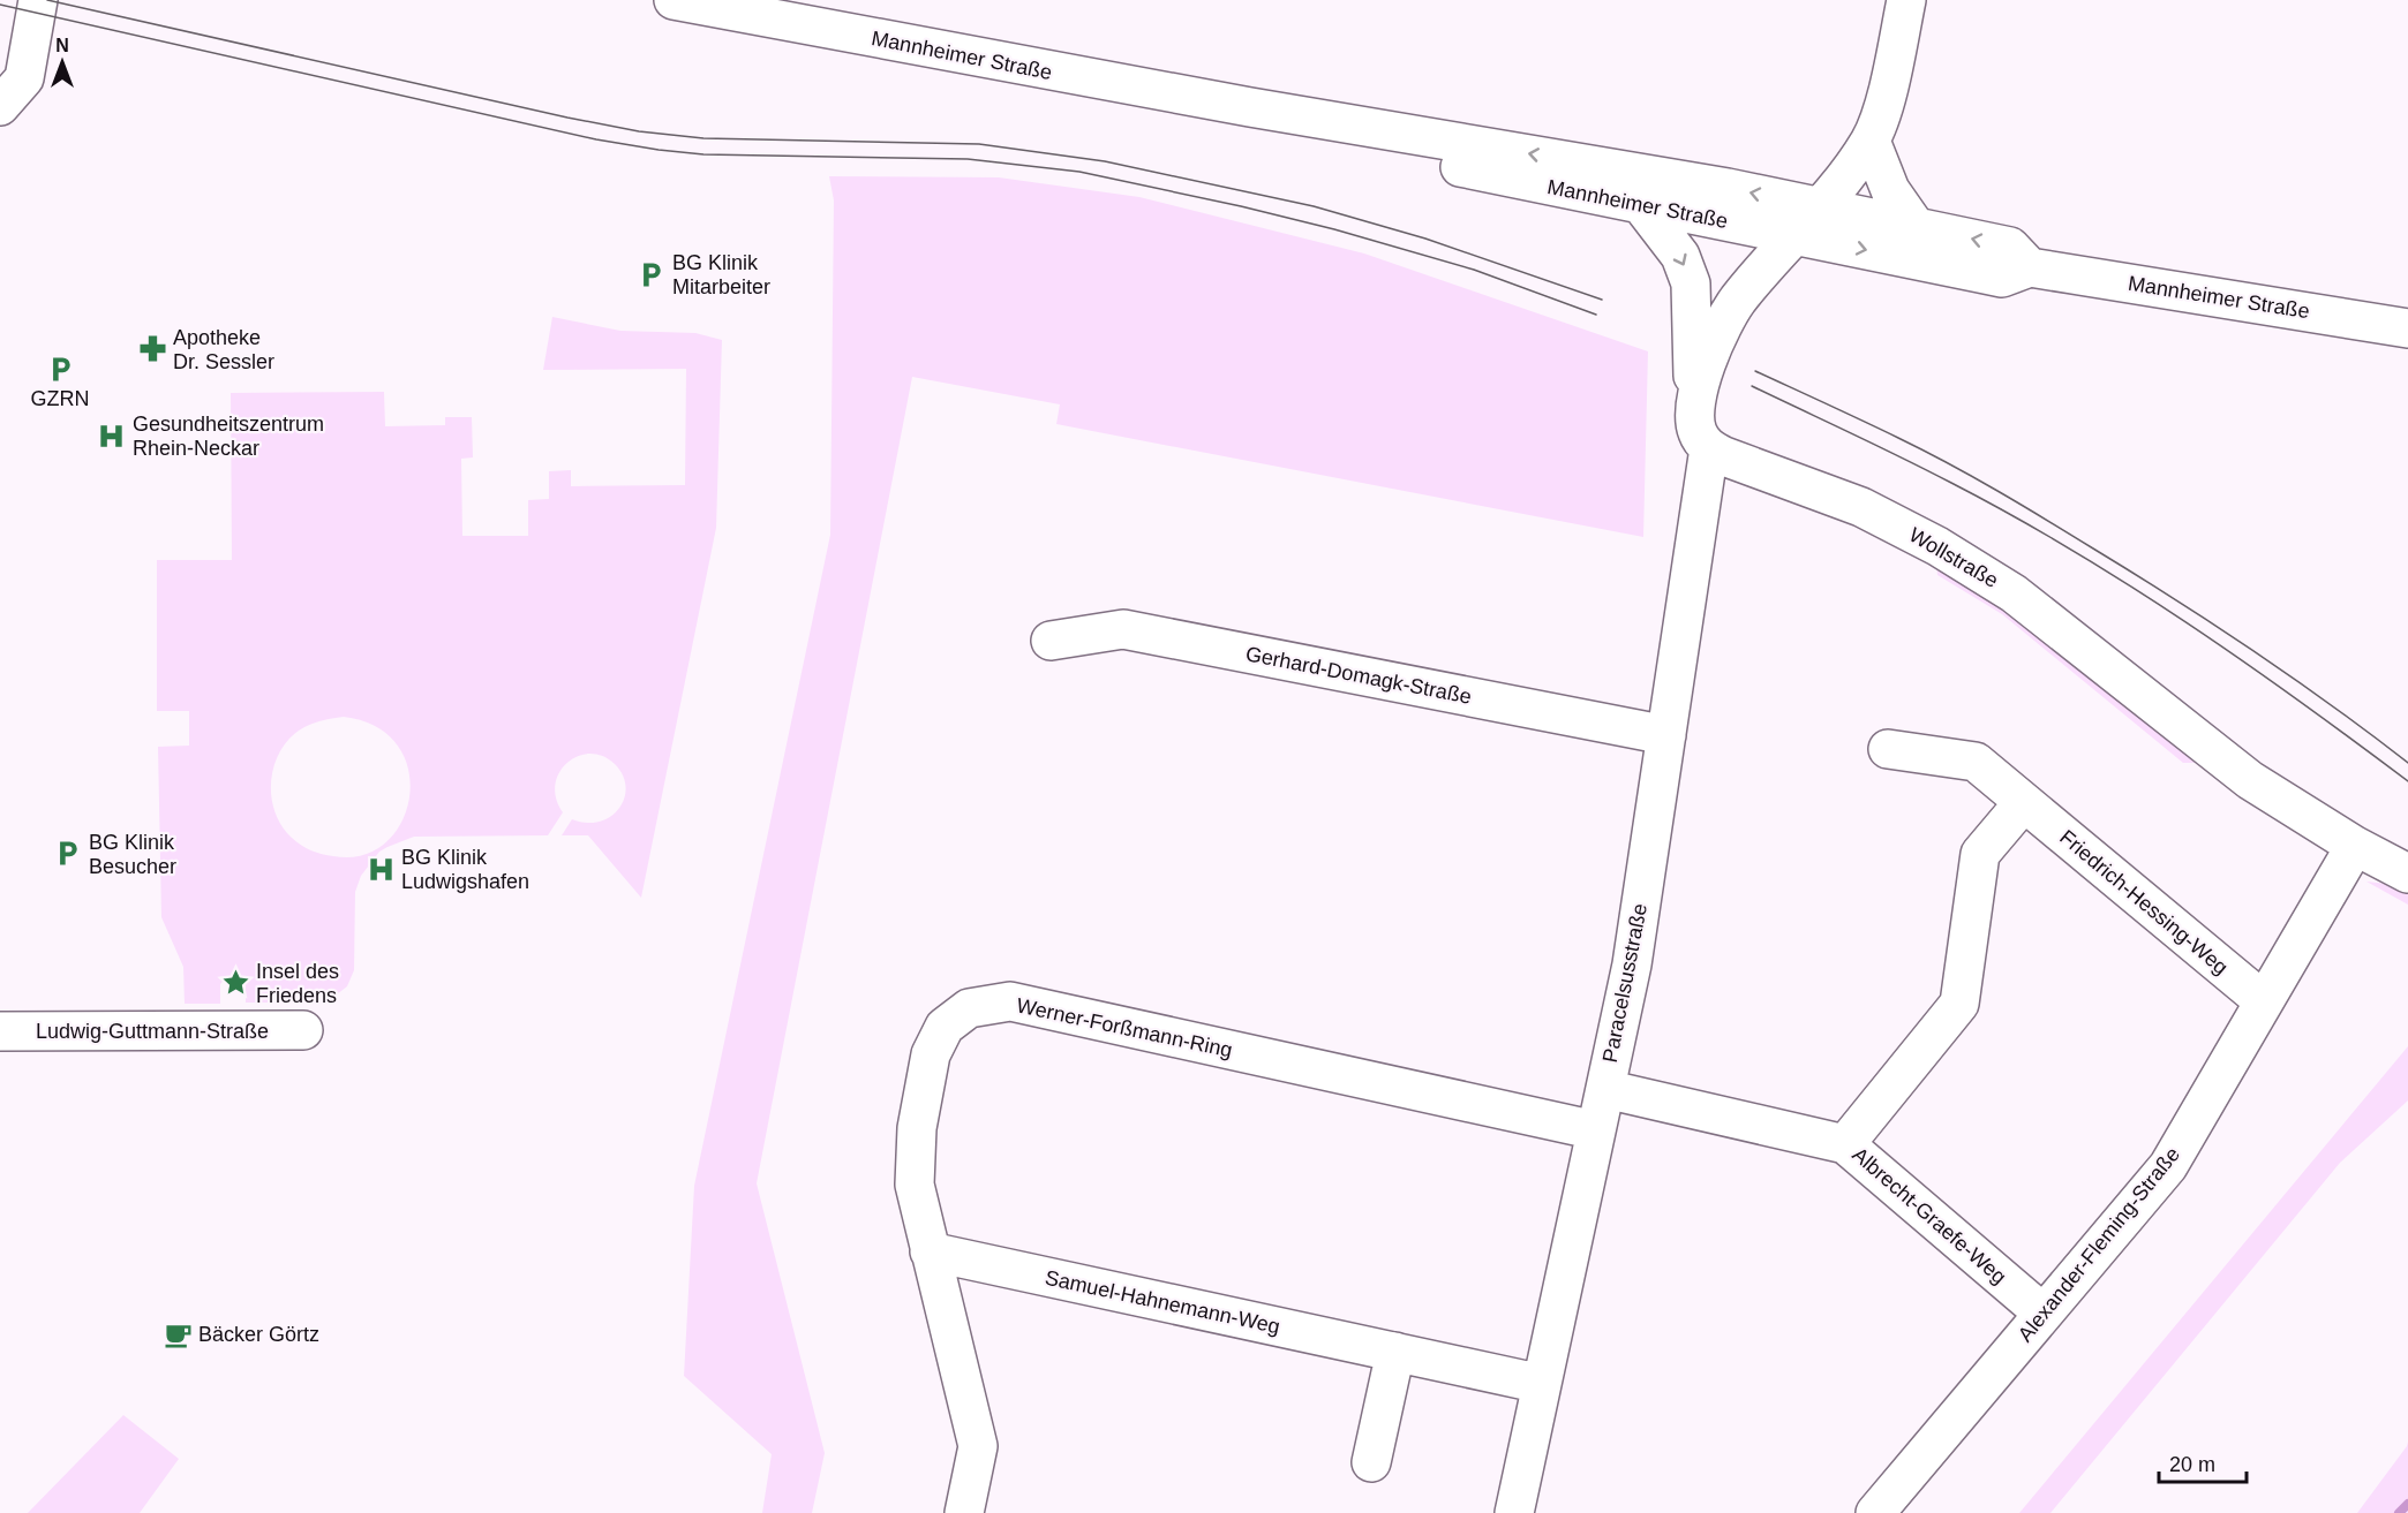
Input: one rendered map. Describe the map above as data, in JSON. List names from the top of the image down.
{
  "streets": {
    "street": [
      "Mannheimer Straße",
      "Wollstraße",
      "Gerhard-Domagk-Straße",
      "Friedrich-Hessing-Weg",
      "Paracelsusstraße",
      "Werner-Forßmann-Ring",
      "Ludwig-Guttmann-Straße",
      "Albrecht-Graefe-Weg",
      "Alexander-Fleming-Straße",
      "Samuel-Hahnemann-Weg"
    ]
  },
  "crossings": [
    ["Wollstraße", "Paracelsusstraße"],
    ["Wollstraße", "Alexander-Fleming-Straße"],
    ["Gerhard-Domagk-Straße", "Paracelsusstraße"],
    ["Friedrich-Hessing-Weg", "Alexander-Fleming-Straße"],
    ["Paracelsusstraße", "Werner-Forßmann-Ring"],
    ["Paracelsusstraße", "Albrecht-Graefe-Weg"],
    ["Paracelsusstraße", "Samuel-Hahnemann-Weg"],
    ["Werner-Forßmann-Ring", "Samuel-Hahnemann-Weg"],
    ["Albrecht-Graefe-Weg", "Alexander-Fleming-Straße"]
  ],
  "places": {
    "parking": ["BG Klinik Mitarbeiter", "GZRN", "BG Klinik Besucher"],
    "pharmacy": ["Apotheke Dr. Sessler"],
    "hospital": ["Gesundheitszentrum Rhein-Neckar", "BG Klinik Ludwigshafen"],
    "place": ["Insel des Friedens"],
    "cafe": ["Bäcker Görtz"]
  },
  "scale_bar": "20 m",
  "north": "top"
}
